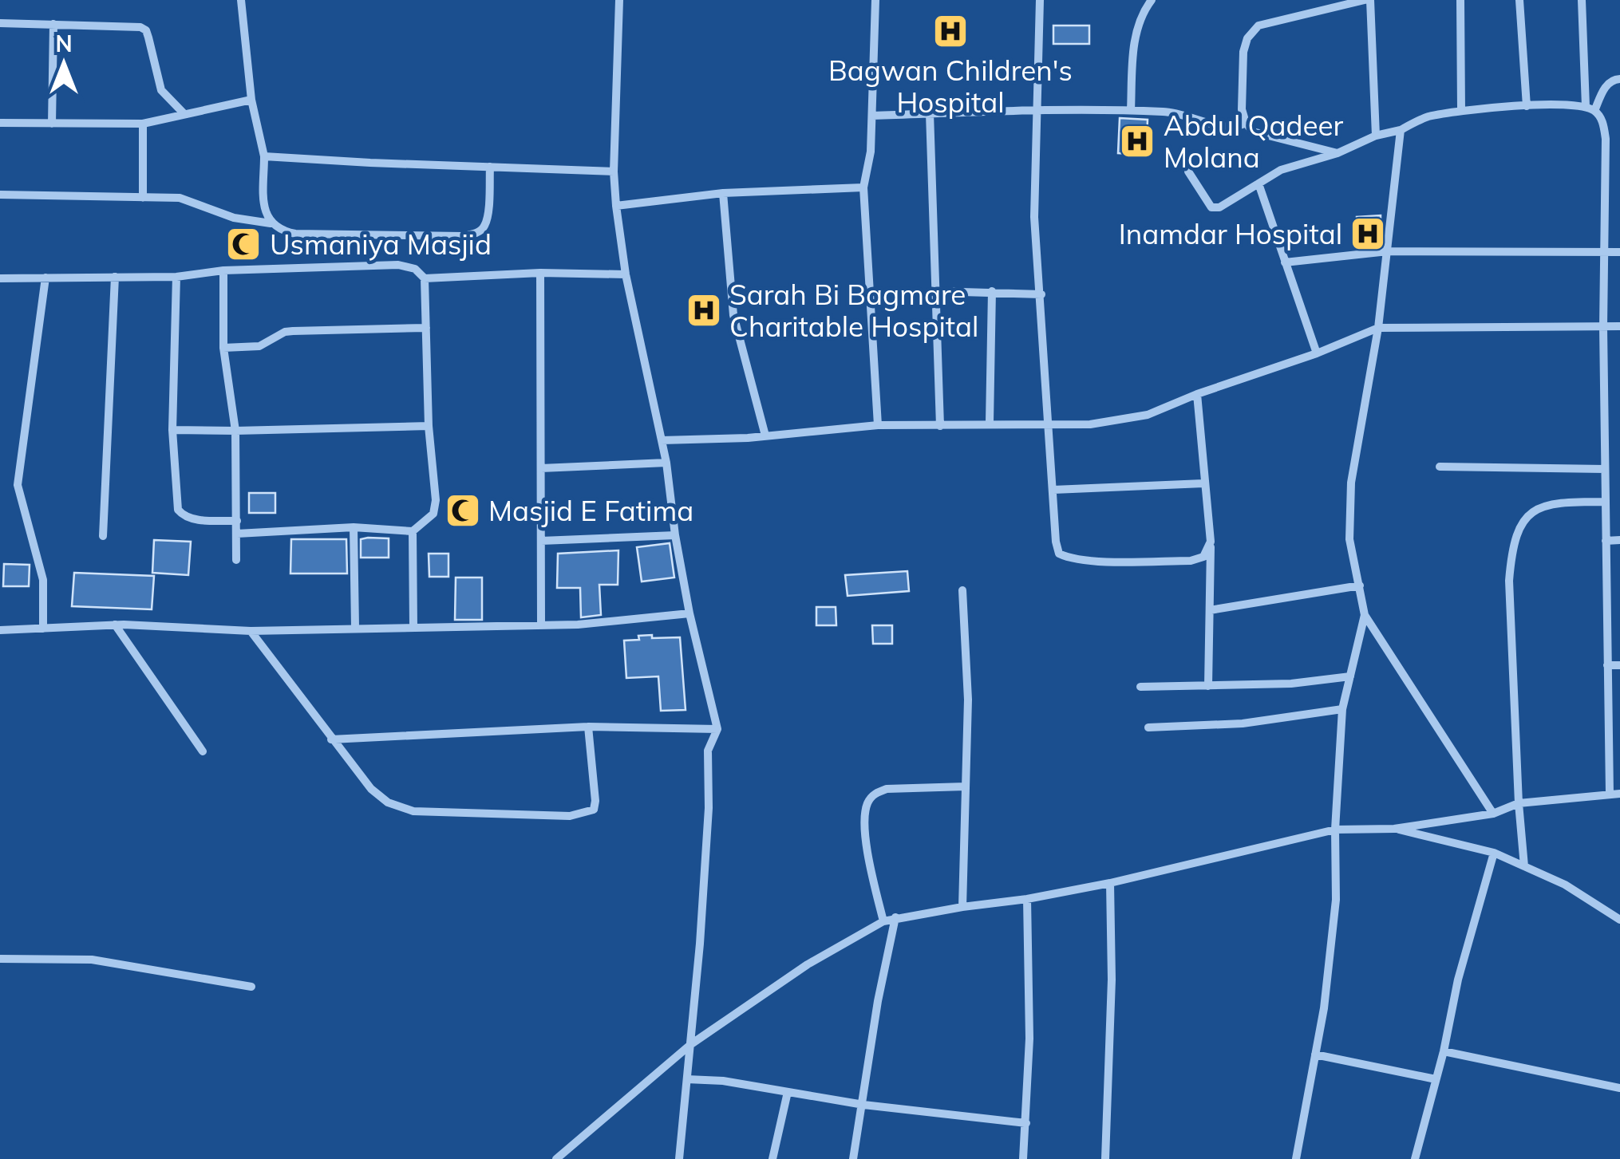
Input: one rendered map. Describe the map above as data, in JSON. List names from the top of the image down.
{
  "places": {
    "hospital": [
      "Bagwan Children's Hospital",
      "Abdul Qadeer Molana",
      "Inamdar Hospital",
      "Sarah Bi Bagmare Charitable Hospital"
    ],
    "mosque": ["Usmaniya Masjid", "Masjid E Fatima"]
  },
  "north": "top"
}
